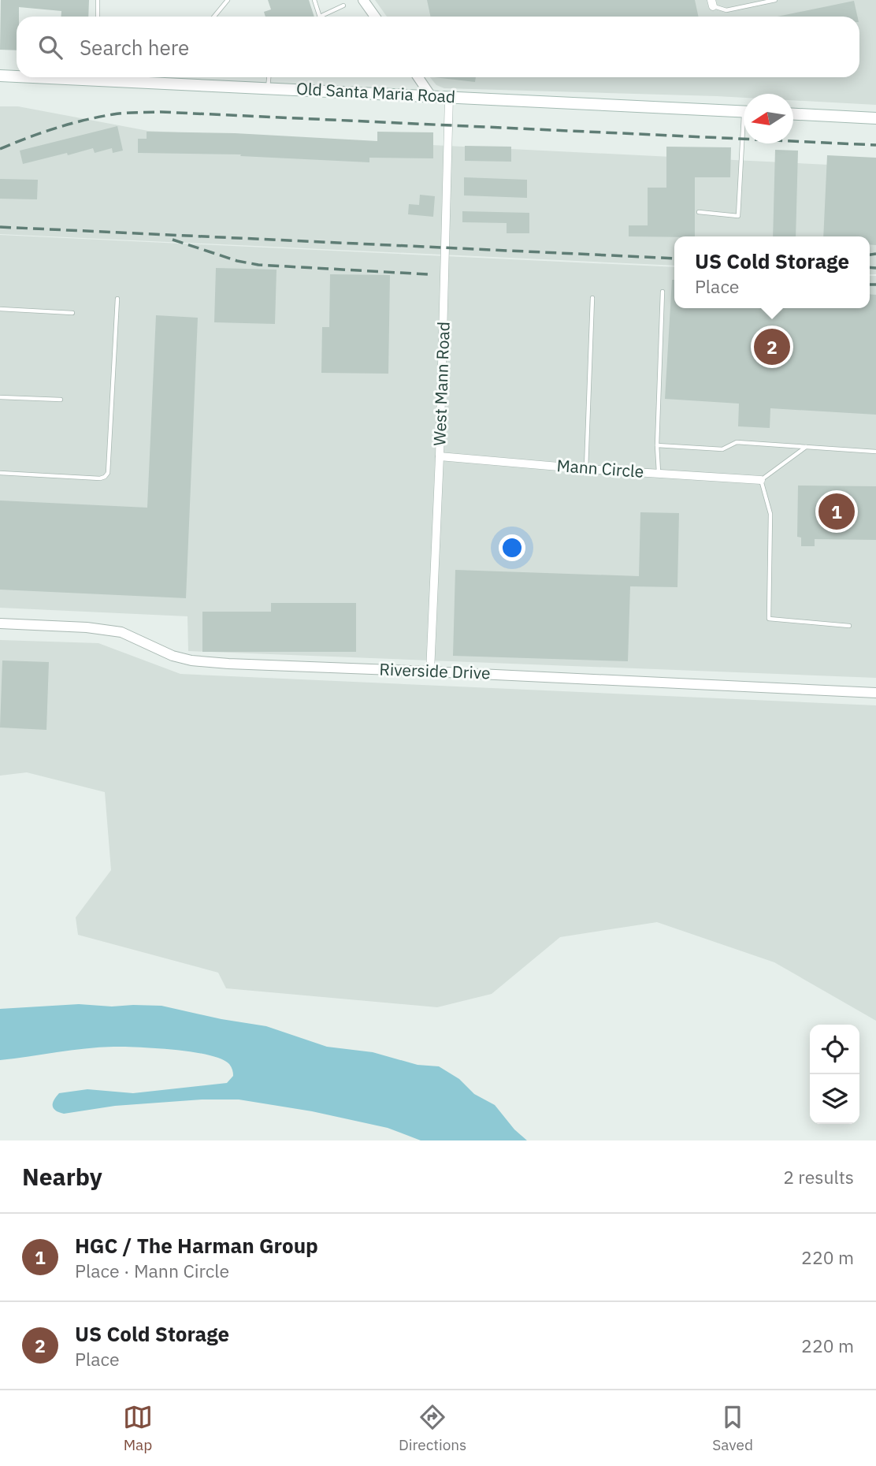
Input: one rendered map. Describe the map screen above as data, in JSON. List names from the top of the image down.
{
  "streets": {
    "main road": ["Old Santa Maria Road"],
    "street": ["West Mann Road", "Mann Circle", "Riverside Drive"]
  },
  "crossings": [
    ["Old Santa Maria Road", "West Mann Road"],
    ["West Mann Road", "Mann Circle"],
    ["West Mann Road", "Riverside Drive"]
  ],
  "north": "left",
  "page": {
    "search": "Search here",
    "popup": ["US Cold Storage", "Place"],
    "pins": ["2", "1"],
    "heading": ["Nearby", "2 results"],
    "list": [
      {
        "mark": "1",
        "name": "HGC / The Harman Group",
        "note": "Place · Mann Circle",
        "value": "220 m"
      },
      {
        "mark": "2",
        "name": "US Cold Storage",
        "note": "Place",
        "value": "220 m"
      }
    ],
    "nav": ["Map", "Directions", "Saved"]
  }
}
